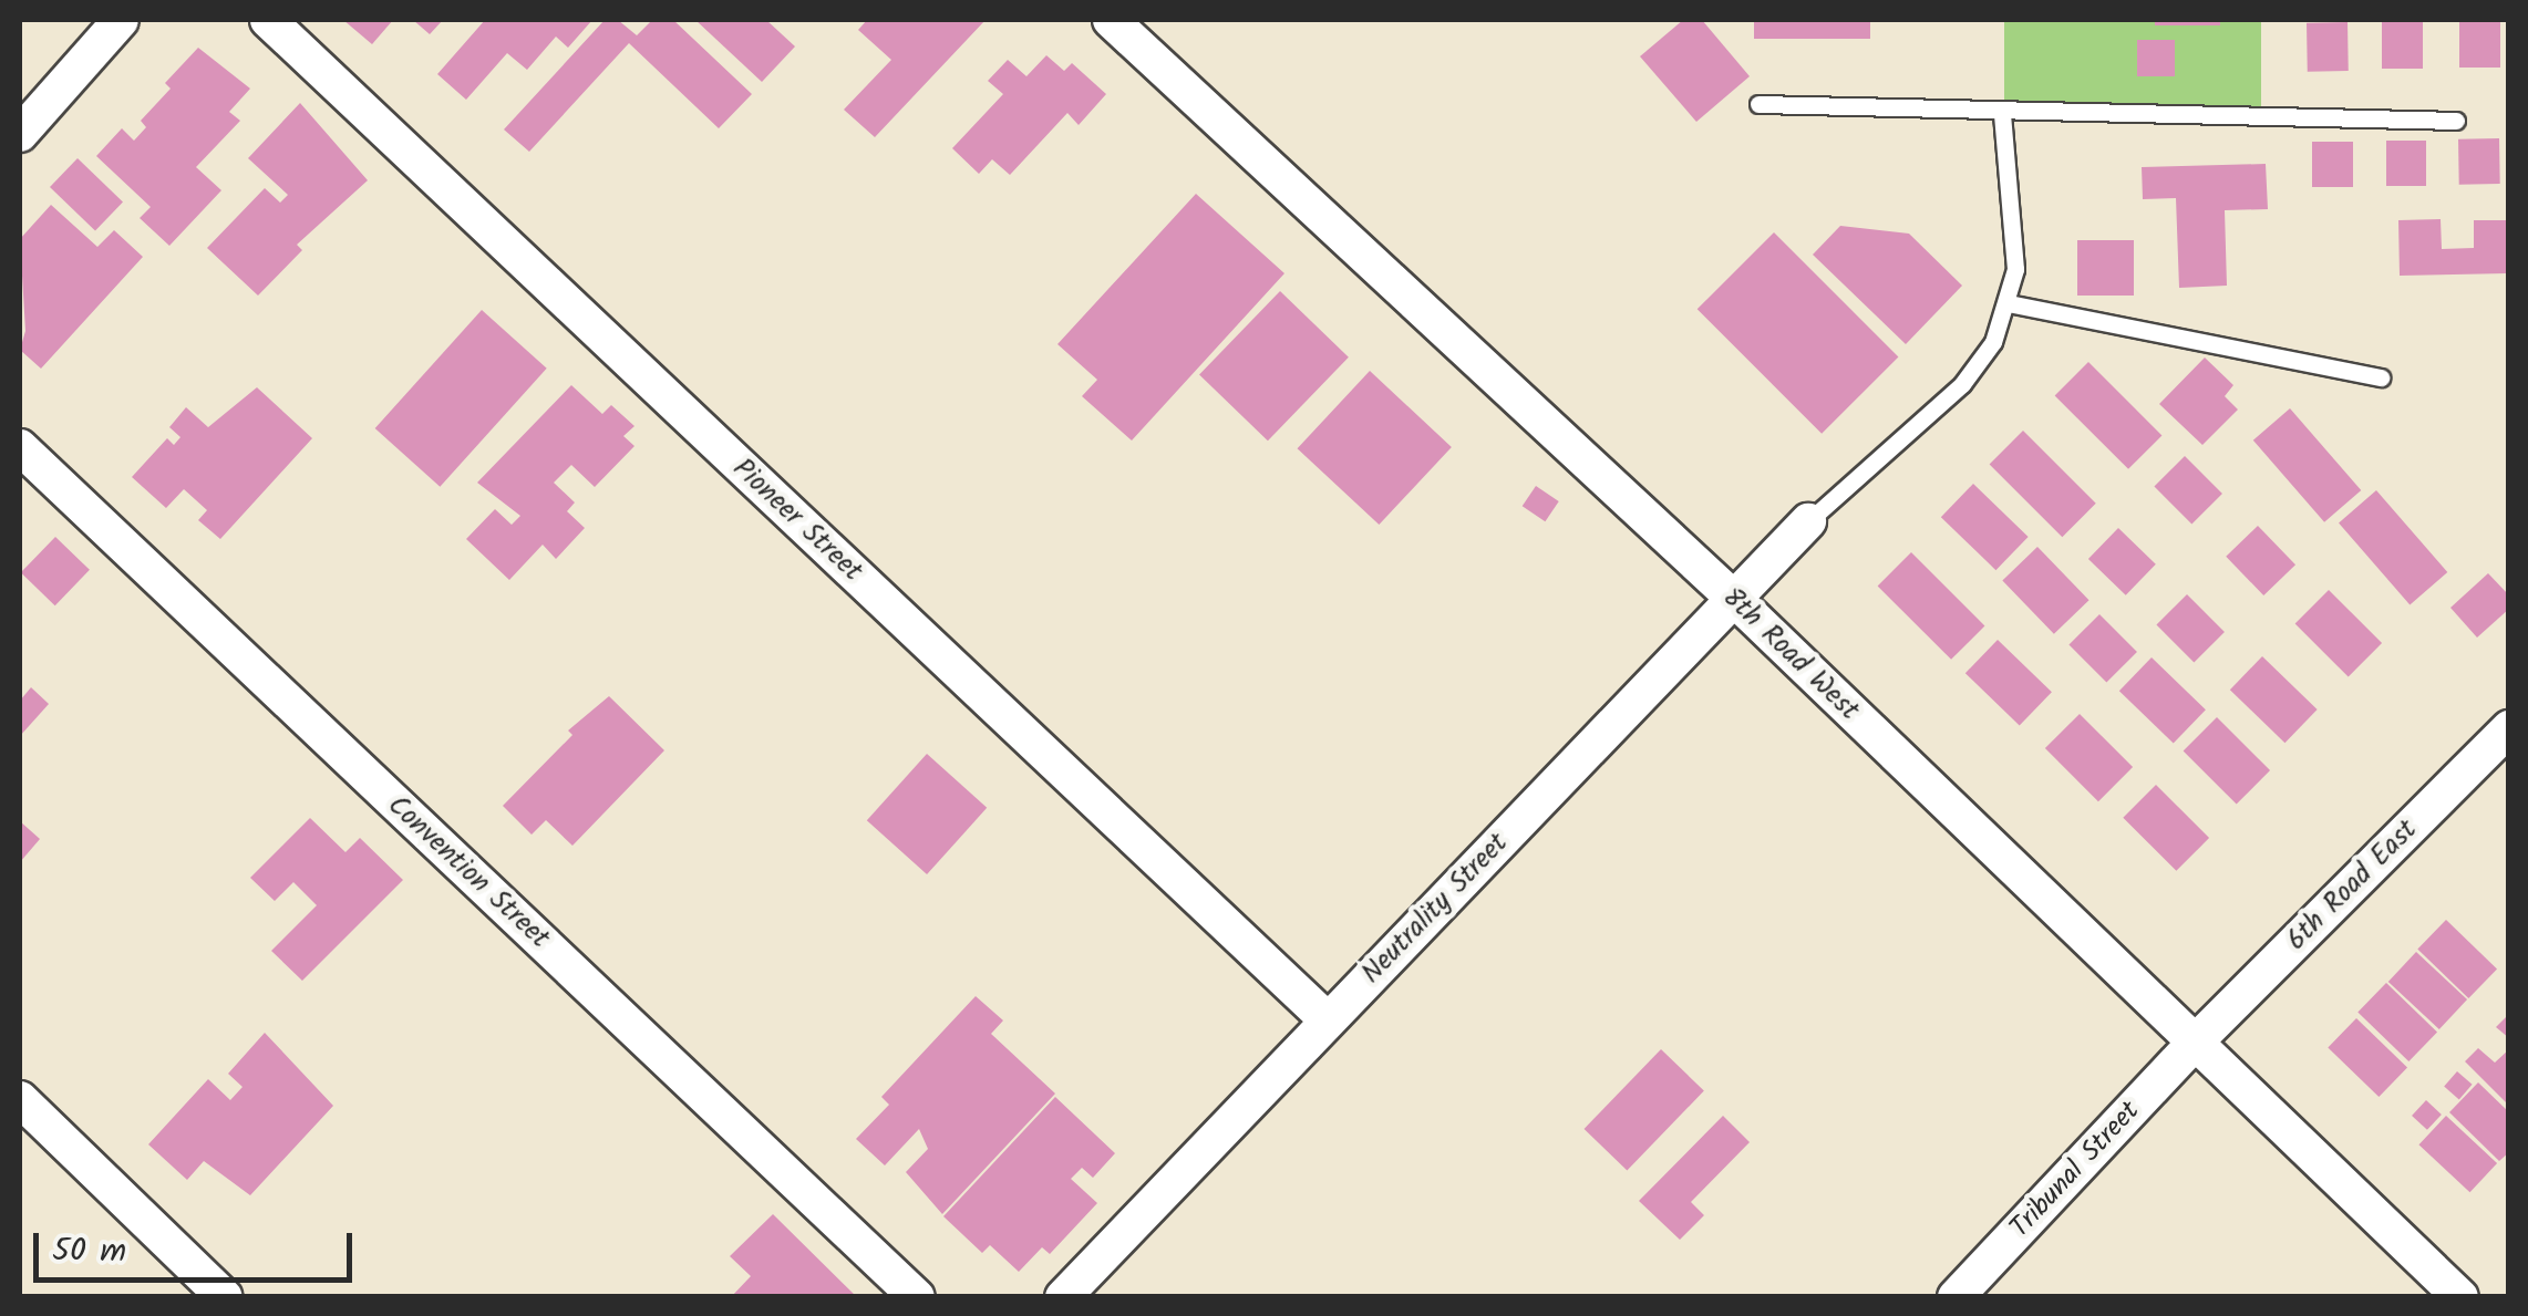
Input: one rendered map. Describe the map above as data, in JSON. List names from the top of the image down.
{
  "streets": {
    "street": [
      "Pioneer Street",
      "8th Road West",
      "Convention Street",
      "6th Road East",
      "Neutrality Street",
      "Tribunal Street"
    ]
  },
  "crossings": [
    ["Pioneer Street", "Neutrality Street"],
    ["8th Road West", "6th Road East"],
    ["8th Road West", "Neutrality Street"],
    ["8th Road West", "Tribunal Street"],
    ["6th Road East", "Tribunal Street"]
  ],
  "scale_bar": "50 m"
}
